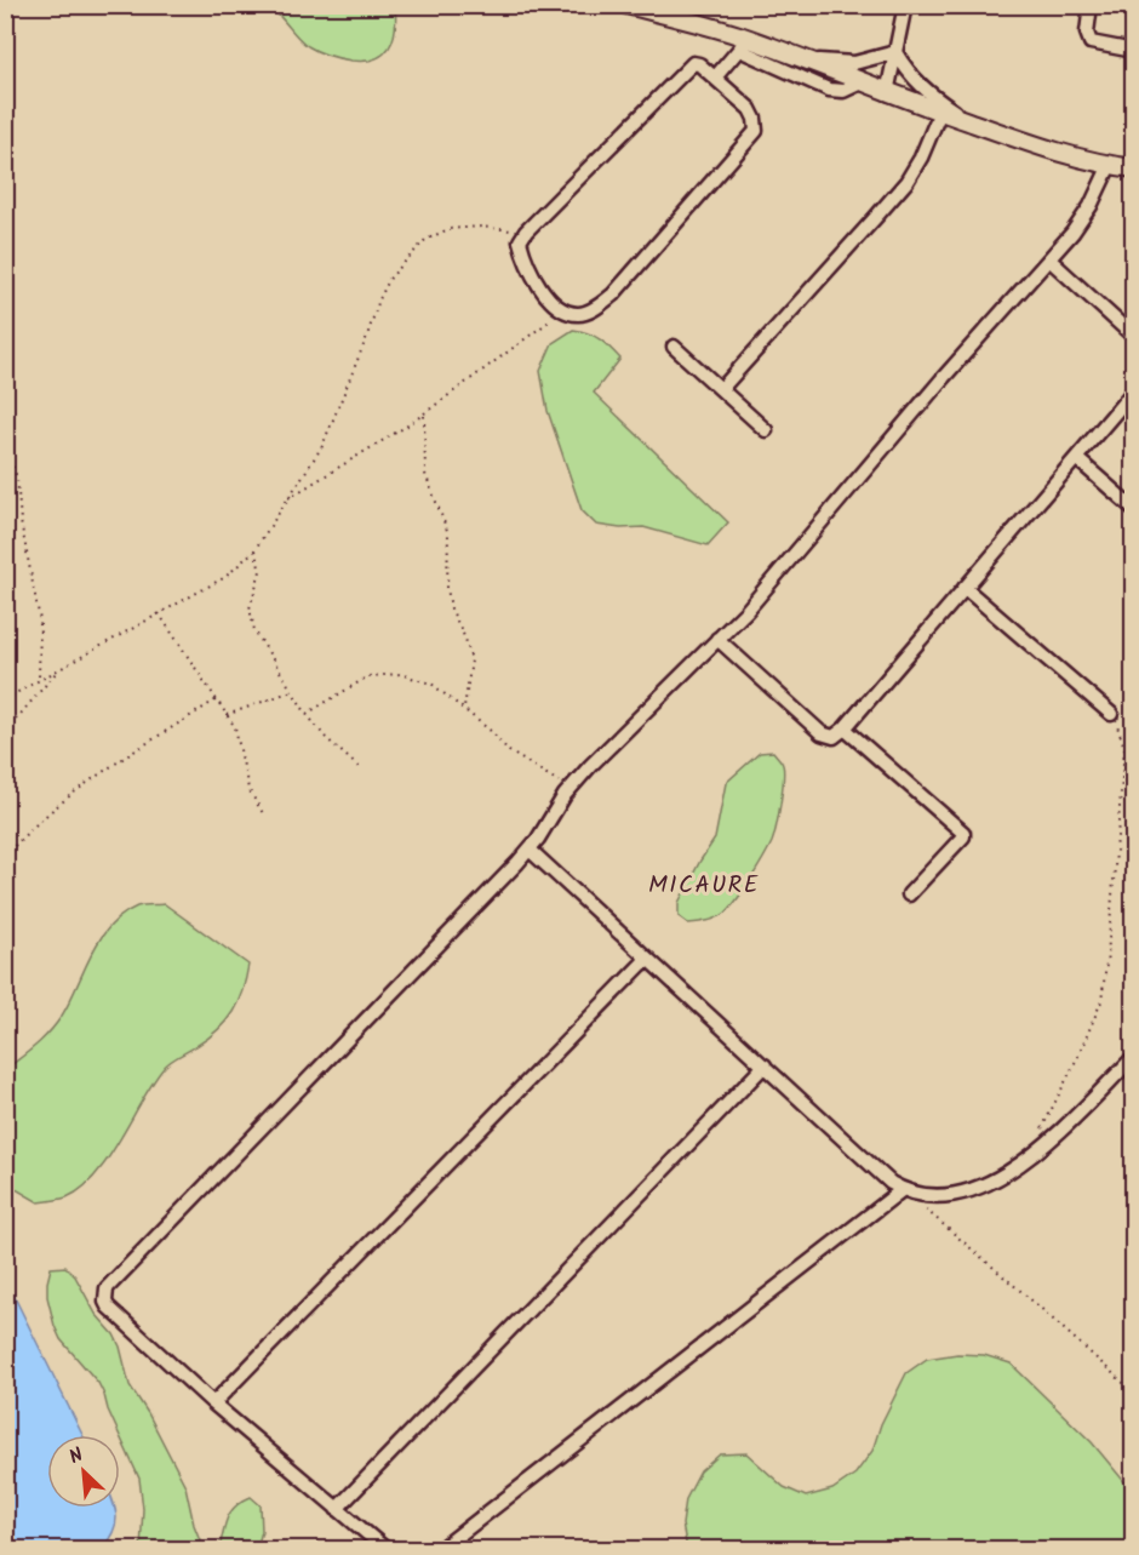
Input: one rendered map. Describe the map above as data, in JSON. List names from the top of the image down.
{
  "districts": ["MICAURE"],
  "north": "top left"
}
